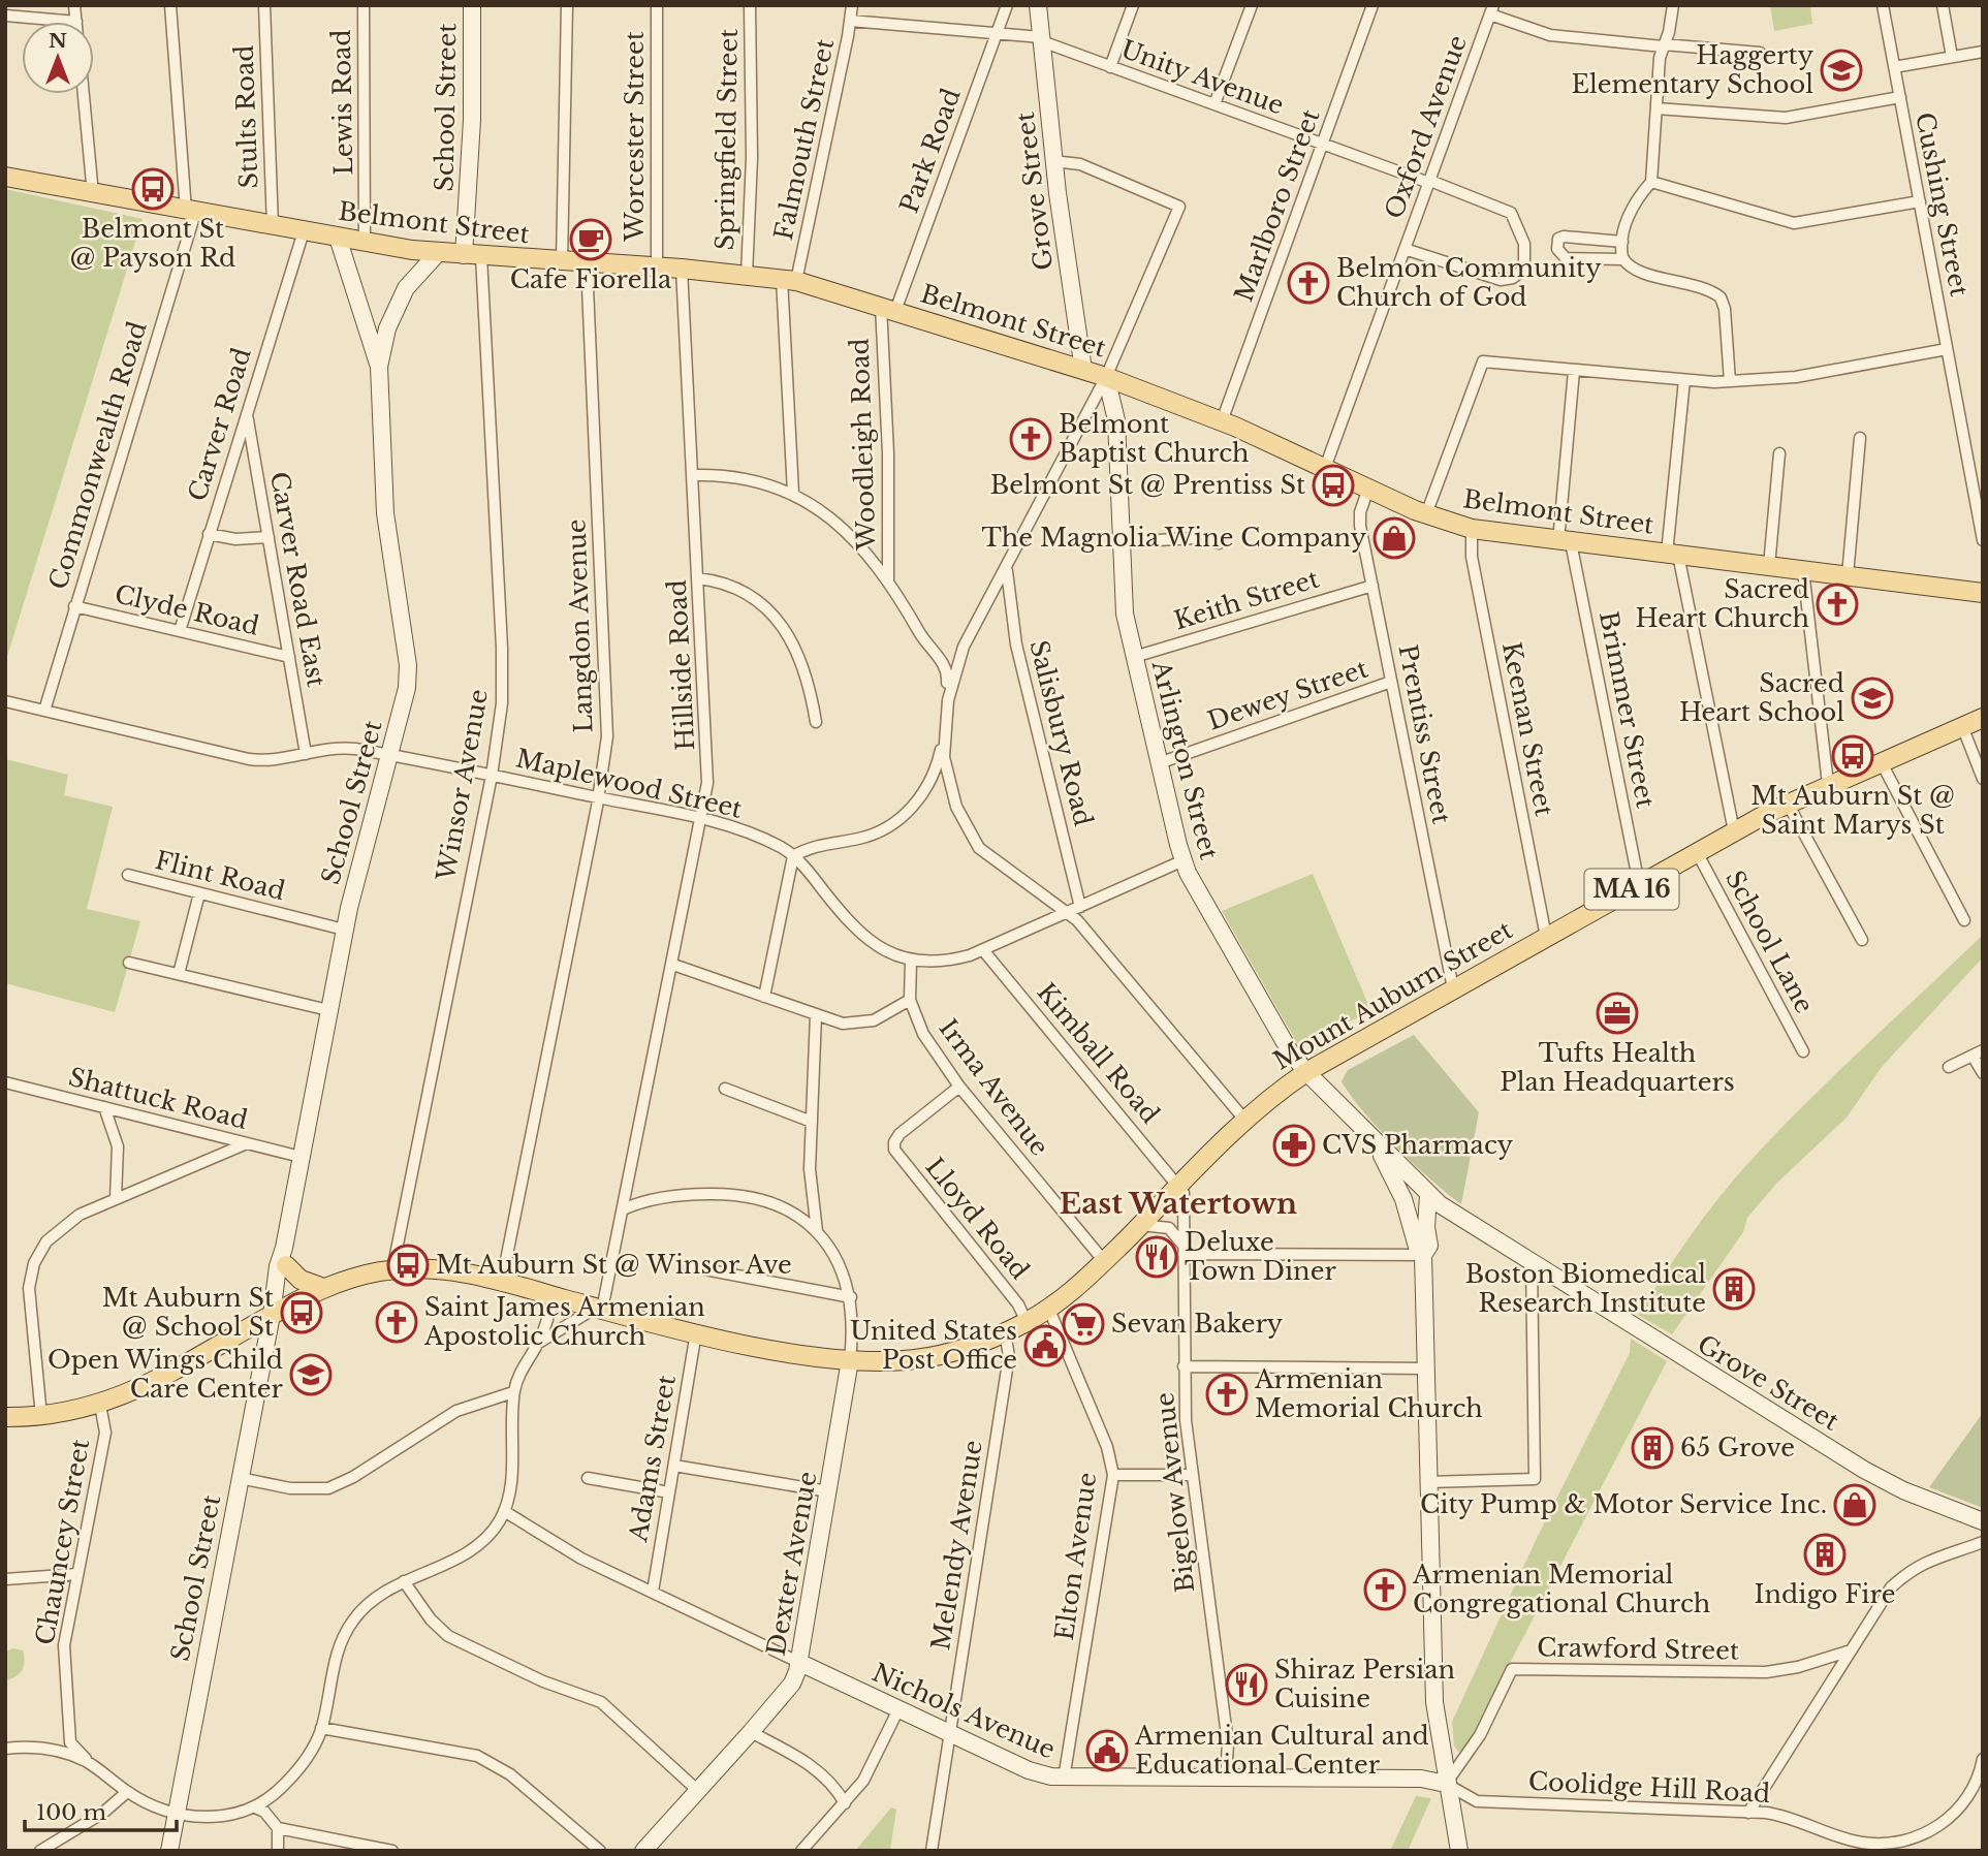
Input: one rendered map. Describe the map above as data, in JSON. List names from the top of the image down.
{
  "streets": {
    "main road": ["Belmont Street", "MA 16", "Mount Auburn Street"],
    "street": [
      "Unity Avenue",
      "Lewis Road",
      "School Street",
      "Stults Road",
      "Oxford Avenue",
      "Worcester Street",
      "Springfield Street",
      "Falmouth Street",
      "Park Road",
      "Grove Street",
      "Cushing Street",
      "Marlboro Street",
      "Carver Road",
      "Woodleigh Road",
      "Commonwealth Road",
      "Carver Road East",
      "Keith Street",
      "Clyde Road",
      "Langdon Avenue",
      "Hillside Road",
      "Dewey Street",
      "Brimmer Street",
      "Keenan Street",
      "Salisbury Road",
      "Prentiss Street",
      "Arlington Street",
      "Maplewood Street",
      "Winsor Avenue",
      "Flint Road",
      "School Lane",
      "Kimball Road",
      "Irma Avenue",
      "Shattuck Road",
      "Lloyd Road",
      "Adams Street",
      "Bigelow Avenue",
      "Chauncey Street",
      "Melendy Avenue",
      "Elton Avenue",
      "Dexter Avenue",
      "Crawford Street",
      "Nichols Avenue",
      "Coolidge Hill Road"
    ]
  },
  "crossings": [
    ["Unity Avenue", "Oxford Avenue"],
    ["Unity Avenue", "Falmouth Street"],
    ["Unity Avenue", "Park Road"],
    ["Unity Avenue", "Grove Street"],
    ["Unity Avenue", "Marlboro Street"],
    ["Lewis Road", "Belmont Street"],
    ["School Street", "Belmont Street"],
    ["School Street", "Maplewood Street"],
    ["School Street", "Winsor Avenue"],
    ["School Street", "Flint Road"],
    ["School Street", "Mount Auburn Street"],
    ["School Street", "Shattuck Road"],
    ["Stults Road", "Belmont Street"],
    ["Oxford Avenue", "Belmont Street"],
    ["Worcester Street", "Belmont Street"],
    ["Springfield Street", "Belmont Street"],
    ["Falmouth Street", "Belmont Street"],
    ["Park Road", "Belmont Street"],
    ["Park Road", "Woodleigh Road"],
    ["Grove Street", "Belmont Street"],
    ["Grove Street", "Arlington Street"],
    ["Marlboro Street", "Belmont Street"],
    ["Belmont Street", "Carver Road"],
    ["Belmont Street", "Woodleigh Road"],
    ["Belmont Street", "Commonwealth Road"],
    ["Belmont Street", "Langdon Avenue"],
    ["Belmont Street", "Hillside Road"],
    ["Belmont Street", "Brimmer Street"],
    ["Belmont Street", "Keenan Street"],
    ["Belmont Street", "Prentiss Street"],
    ["Belmont Street", "Arlington Street"],
    ["Belmont Street", "Winsor Avenue"],
    ["Carver Road", "Carver Road East"],
    ["Carver Road", "Clyde Road"],
    ["Commonwealth Road", "Clyde Road"],
    ["Commonwealth Road", "Maplewood Street"],
    ["Carver Road East", "Clyde Road"],
    ["Carver Road East", "Maplewood Street"],
    ["Keith Street", "Prentiss Street"],
    ["Keith Street", "Arlington Street"],
    ["Langdon Avenue", "Maplewood Street"],
    ["Langdon Avenue", "Mount Auburn Street"],
    ["Hillside Road", "Maplewood Street"],
    ["Hillside Road", "Mount Auburn Street"],
    ["Dewey Street", "Prentiss Street"],
    ["Dewey Street", "Arlington Street"],
    ["Brimmer Street", "Mount Auburn Street"],
    ["Keenan Street", "Mount Auburn Street"],
    ["Salisbury Road", "Maplewood Street"],
    ["Prentiss Street", "Mount Auburn Street"],
    ["Arlington Street", "Maplewood Street"],
    ["Arlington Street", "Mount Auburn Street"],
    ["Arlington Street", "Crawford Street"],
    ["Arlington Street", "Nichols Avenue"],
    ["Arlington Street", "Coolidge Hill Road"],
    ["Maplewood Street", "Winsor Avenue"],
    ["Maplewood Street", "Kimball Road"],
    ["Maplewood Street", "Irma Avenue"],
    ["Winsor Avenue", "Mount Auburn Street"],
    ["School Lane", "Mount Auburn Street"],
    ["Mount Auburn Street", "Kimball Road"],
    ["Mount Auburn Street", "Irma Avenue"],
    ["Mount Auburn Street", "Lloyd Road"],
    ["Mount Auburn Street", "Adams Street"],
    ["Mount Auburn Street", "Bigelow Avenue"],
    ["Mount Auburn Street", "Chauncey Street"],
    ["Mount Auburn Street", "Melendy Avenue"],
    ["Mount Auburn Street", "Elton Avenue"],
    ["Mount Auburn Street", "Dexter Avenue"],
    ["Kimball Road", "Bigelow Avenue"],
    ["Irma Avenue", "Lloyd Road"],
    ["Adams Street", "Nichols Avenue"],
    ["Bigelow Avenue", "Nichols Avenue"],
    ["Melendy Avenue", "Nichols Avenue"],
    ["Elton Avenue", "Nichols Avenue"],
    ["Dexter Avenue", "Nichols Avenue"],
    ["Crawford Street", "Nichols Avenue"],
    ["Crawford Street", "Coolidge Hill Road"],
    ["Nichols Avenue", "Coolidge Hill Road"]
  ],
  "districts": ["East Watertown"],
  "places": {
    "school or university": ["Haggerty Elementary School", "Sacred Heart School", "Open Wings Child Care Center"],
    "bus stop": [
      "Belmont St @ Payson Rd",
      "Belmont St @ Prentiss St",
      "Mt Auburn St @ Saint Marys St",
      "Mt Auburn St @ Winsor Ave",
      "Mt Auburn St @ School St"
    ],
    "cafe": ["Cafe Fiorella"],
    "church": [
      "Belmon Community Church of God",
      "Belmont Baptist Church",
      "Sacred Heart Church",
      "Saint James Armenian Apostolic Church",
      "Armenian Memorial Church",
      "Armenian Memorial Congregational Church"
    ],
    "shop": ["The Magnolia Wine Company", "City Pump & Motor Service Inc."],
    "office": ["Tufts Health Plan Headquarters"],
    "pharmacy": ["CVS Pharmacy"],
    "restaurant": ["Deluxe Town Diner", "Shiraz Persian Cuisine"],
    "building": ["Boston Biomedical Research Institute", "65 Grove", "Indigo Fire"],
    "supermarket": ["Sevan Bakery"],
    "public building": ["United States Post Office", "Armenian Cultural and Educational Center"]
  },
  "scale_bar": "100 m",
  "north": "top"
}
